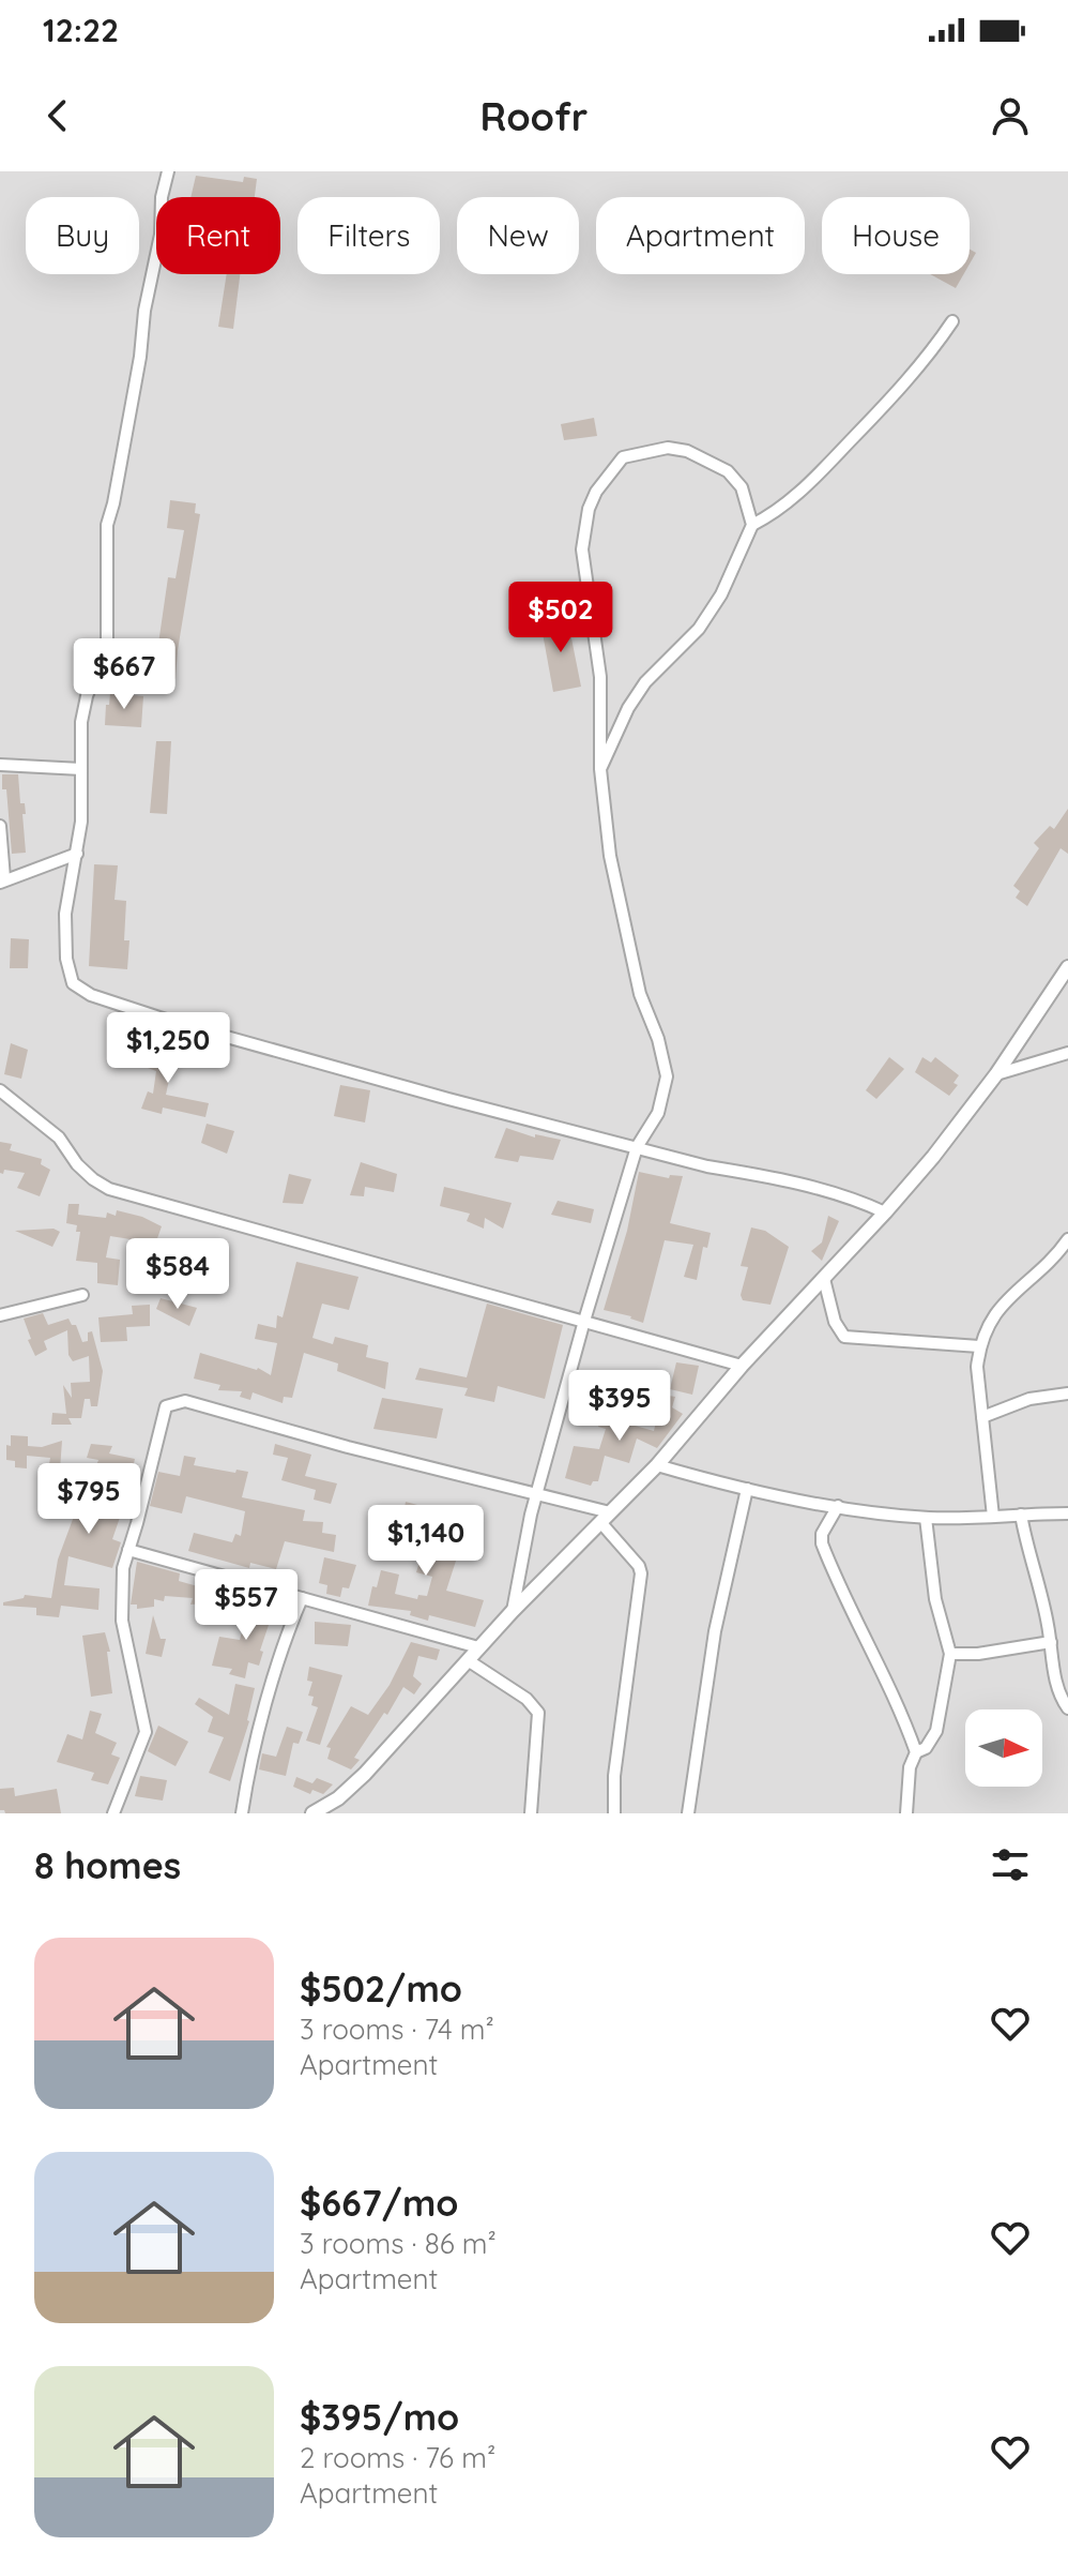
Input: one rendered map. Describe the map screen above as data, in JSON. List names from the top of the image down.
{
  "north": "right",
  "page": {
    "status": "12:22",
    "header": "Roofr",
    "chip": [
      "Buy",
      "Rent",
      "Filters",
      "New",
      "Apartment",
      "House"
    ],
    "price": [
      "$502",
      "$667",
      "$1,250",
      "$584",
      "$395",
      "$795",
      "$1,140",
      "$557"
    ],
    "heading": "8 homes",
    "list": [
      {
        "name": "$502/mo",
        "note": "3 rooms · 74 m² · Apartment"
      },
      {
        "name": "$667/mo",
        "note": "3 rooms · 86 m² · Apartment"
      },
      {
        "name": "$395/mo",
        "note": "2 rooms · 76 m² · Apartment"
      }
    ]
  }
}
